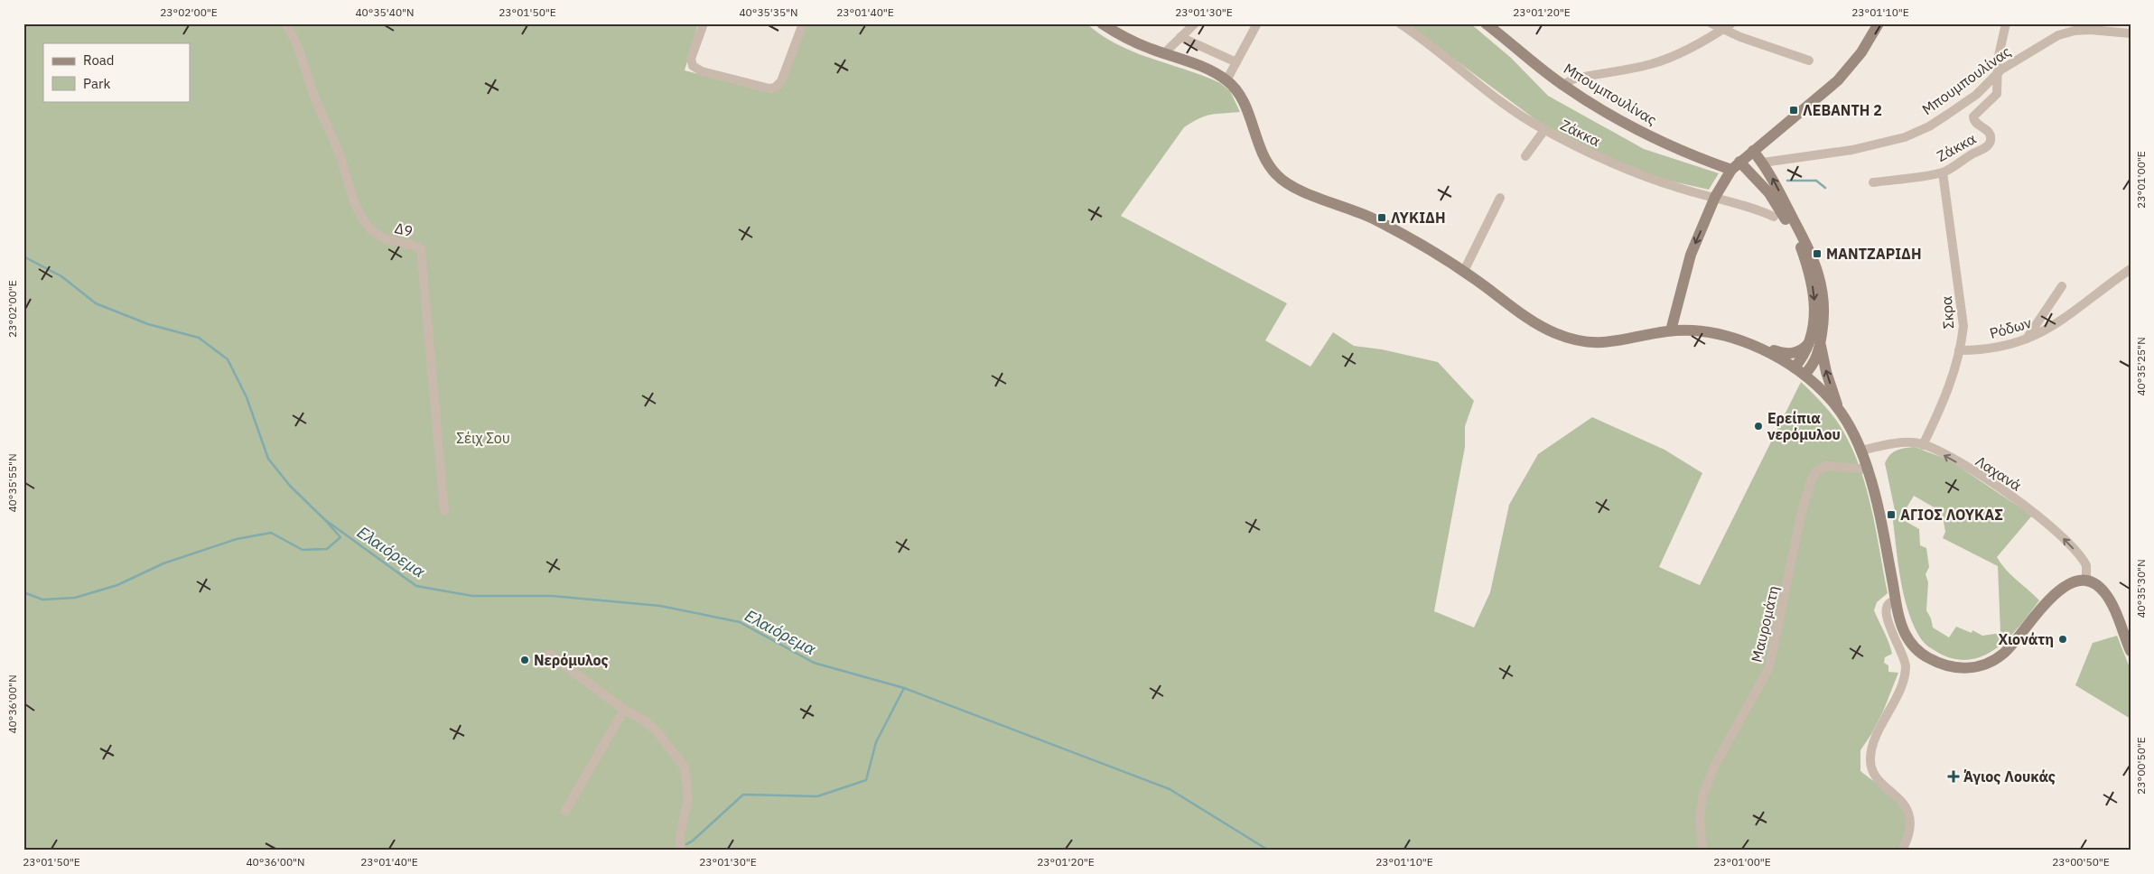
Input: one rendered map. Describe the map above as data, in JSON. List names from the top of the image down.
{
  "streets": {
    "main road": ["Μπουμπουλίνας"],
    "street": [
      "Ζάκκα",
      "Δ9",
      "Σκρα",
      "Ρόδων",
      "Λαχανά",
      "Μαυρομάτη"
    ]
  },
  "crossings": [
    ["Μπουμπουλίνας", "Ζάκκα"],
    ["Ζάκκα", "Σκρα"],
    ["Σκρα", "Ρόδων"],
    ["Σκρα", "Λαχανά"]
  ],
  "one_way": ["Λαχανά"],
  "water": ["Ελαιόρεμα"],
  "parks": ["Σέιχ Σου"],
  "places": {
    "transit": [
      "ΛΕΒΑΝΤΗ 2",
      "ΛΥΚΙΔΗ",
      "ΜΑΝΤΖΑΡΙΔΗ",
      "ΑΓΙΟΣ ΛΟΥΚΑΣ"
    ],
    "other": ["Ερείπια νερόμυλου", "Χιονάτη", "Νερόμυλος"],
    "health": ["Άγιος Λουκάς"]
  },
  "legend": ["Road", "Park"],
  "coordinates": [
    "23°02'00\"E",
    "40°35'40\"N",
    "23°01'50\"E",
    "40°35'35\"N",
    "23°01'40\"E",
    "23°01'30\"E",
    "23°01'20\"E",
    "23°01'10\"E",
    "23°01'00\"E",
    "40°35'25\"N",
    "40°35'55\"N",
    "40°35'30\"N",
    "40°36'00\"N",
    "23°00'50\"E"
  ]
}
